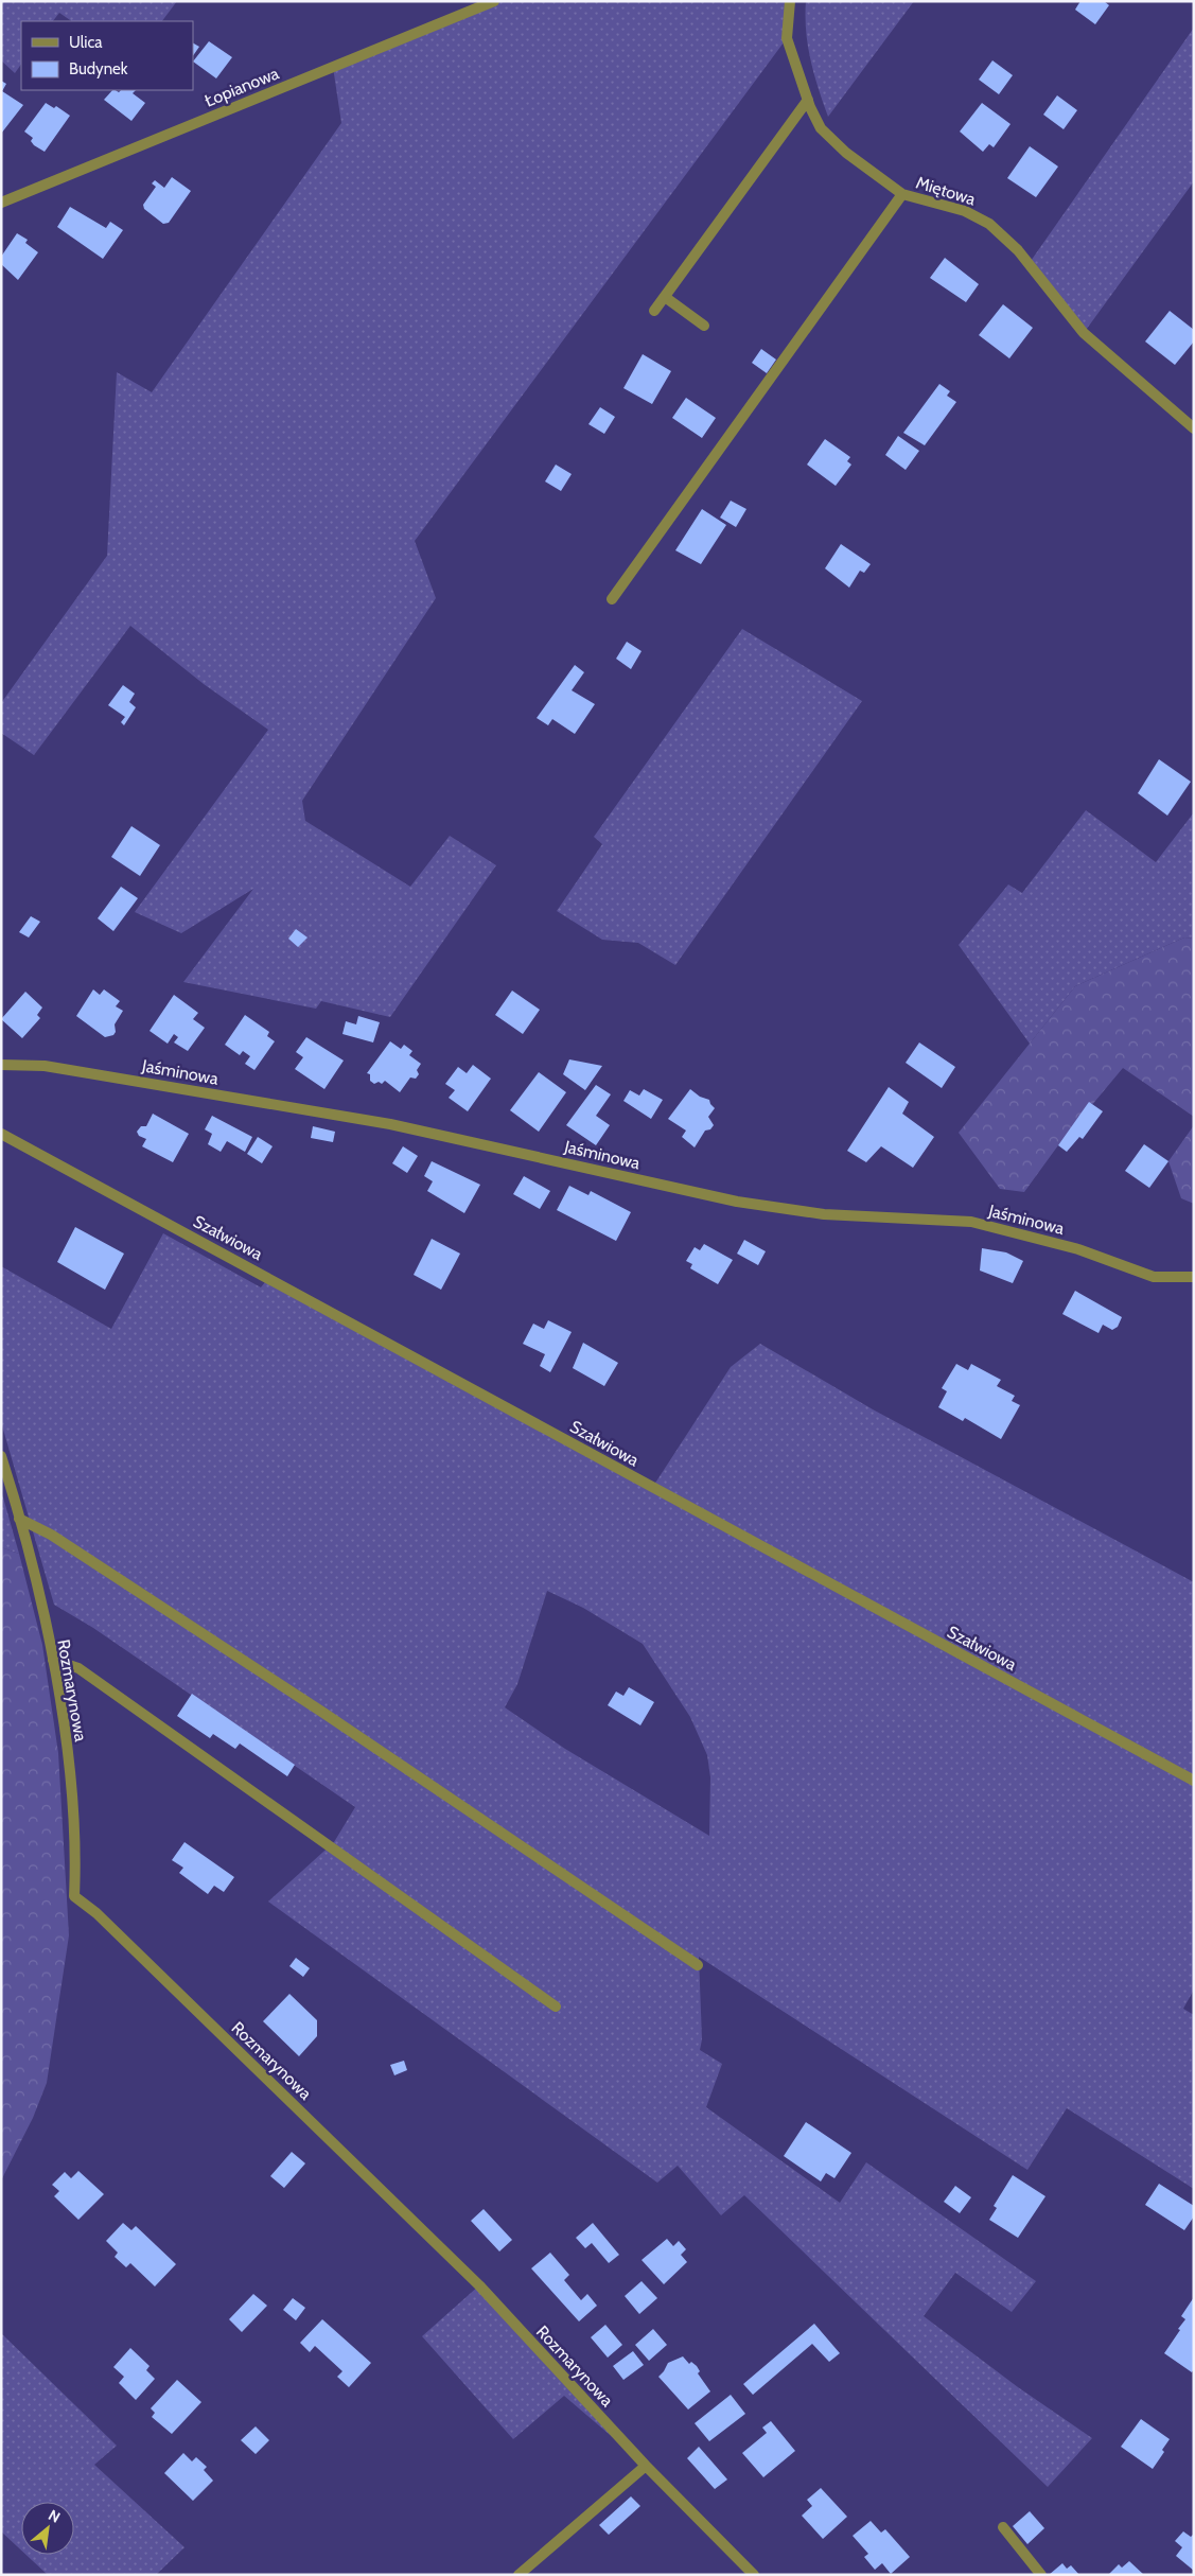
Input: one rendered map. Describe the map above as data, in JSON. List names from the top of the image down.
{
  "streets": {
    "street": [
      "Łopianowa",
      "Miętowa",
      "Jaśminowa",
      "Szałwiowa",
      "Rozmarynowa"
    ]
  },
  "legend": ["Ulica", "Budynek"],
  "north": "top right"
}
